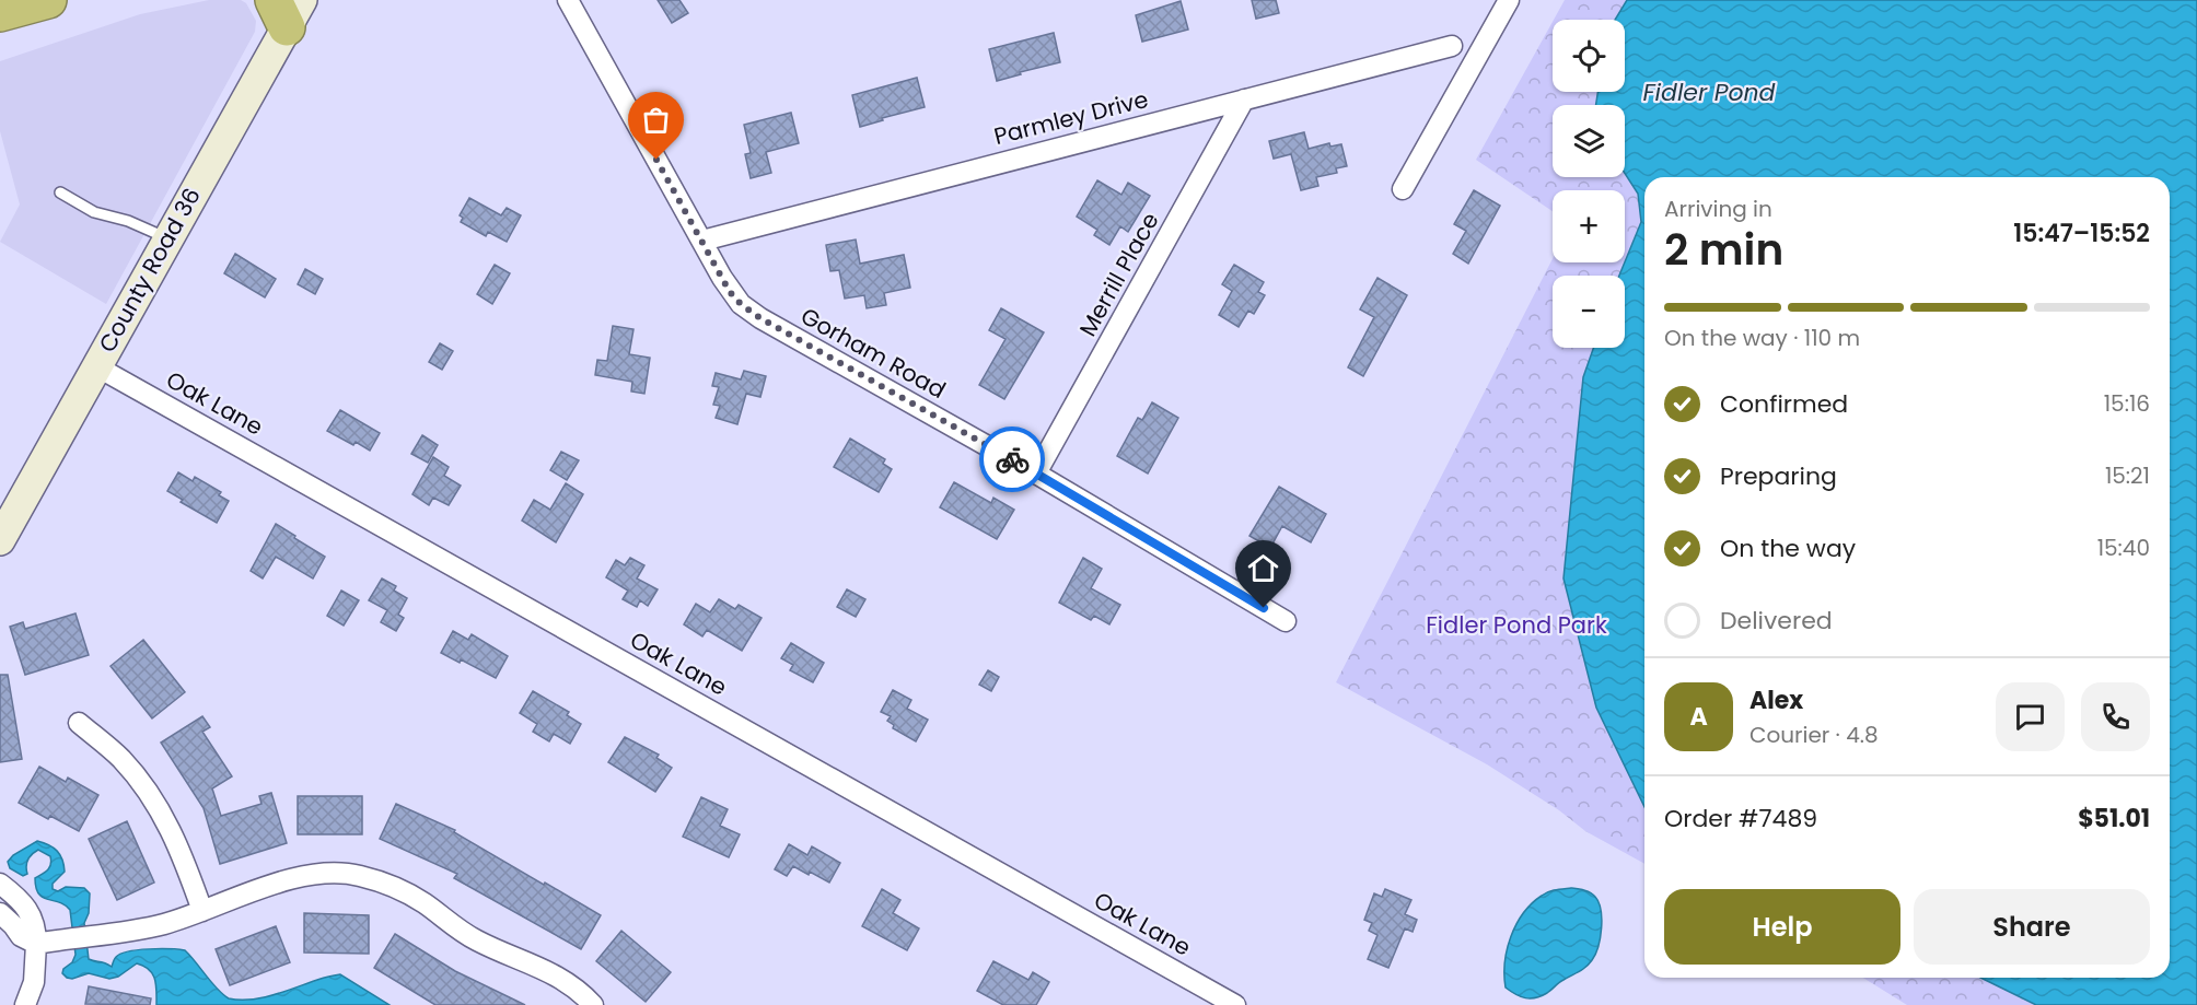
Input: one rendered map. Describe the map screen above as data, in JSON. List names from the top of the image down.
{
  "streets": {
    "street": [
      "Parmley Drive",
      "County Road 36",
      "Merrill Place",
      "Gorham Road",
      "Oak Lane"
    ]
  },
  "crossings": [
    ["Parmley Drive", "Merrill Place"],
    ["Parmley Drive", "Gorham Road"],
    ["County Road 36", "Oak Lane"],
    ["Merrill Place", "Gorham Road"]
  ],
  "water": ["Fidler Pond"],
  "parks": ["Fidler Pond Park"],
  "page": {
    "map_buttons": ["+", "−"],
    "heading": ["2 min", "Arriving in", "15:47–15:52"],
    "panel": [
      "Alex",
      "Courier · 4.8",
      "Order #7489",
      "$51.01"
    ],
    "bar": "On the way · 110 m",
    "list": [
      ["Confirmed", "15:16"],
      ["Preparing", "15:21"],
      ["On the way", "15:40"],
      "Delivered"
    ],
    "round": "A",
    "buttons": ["Help", "Share"]
  }
}
